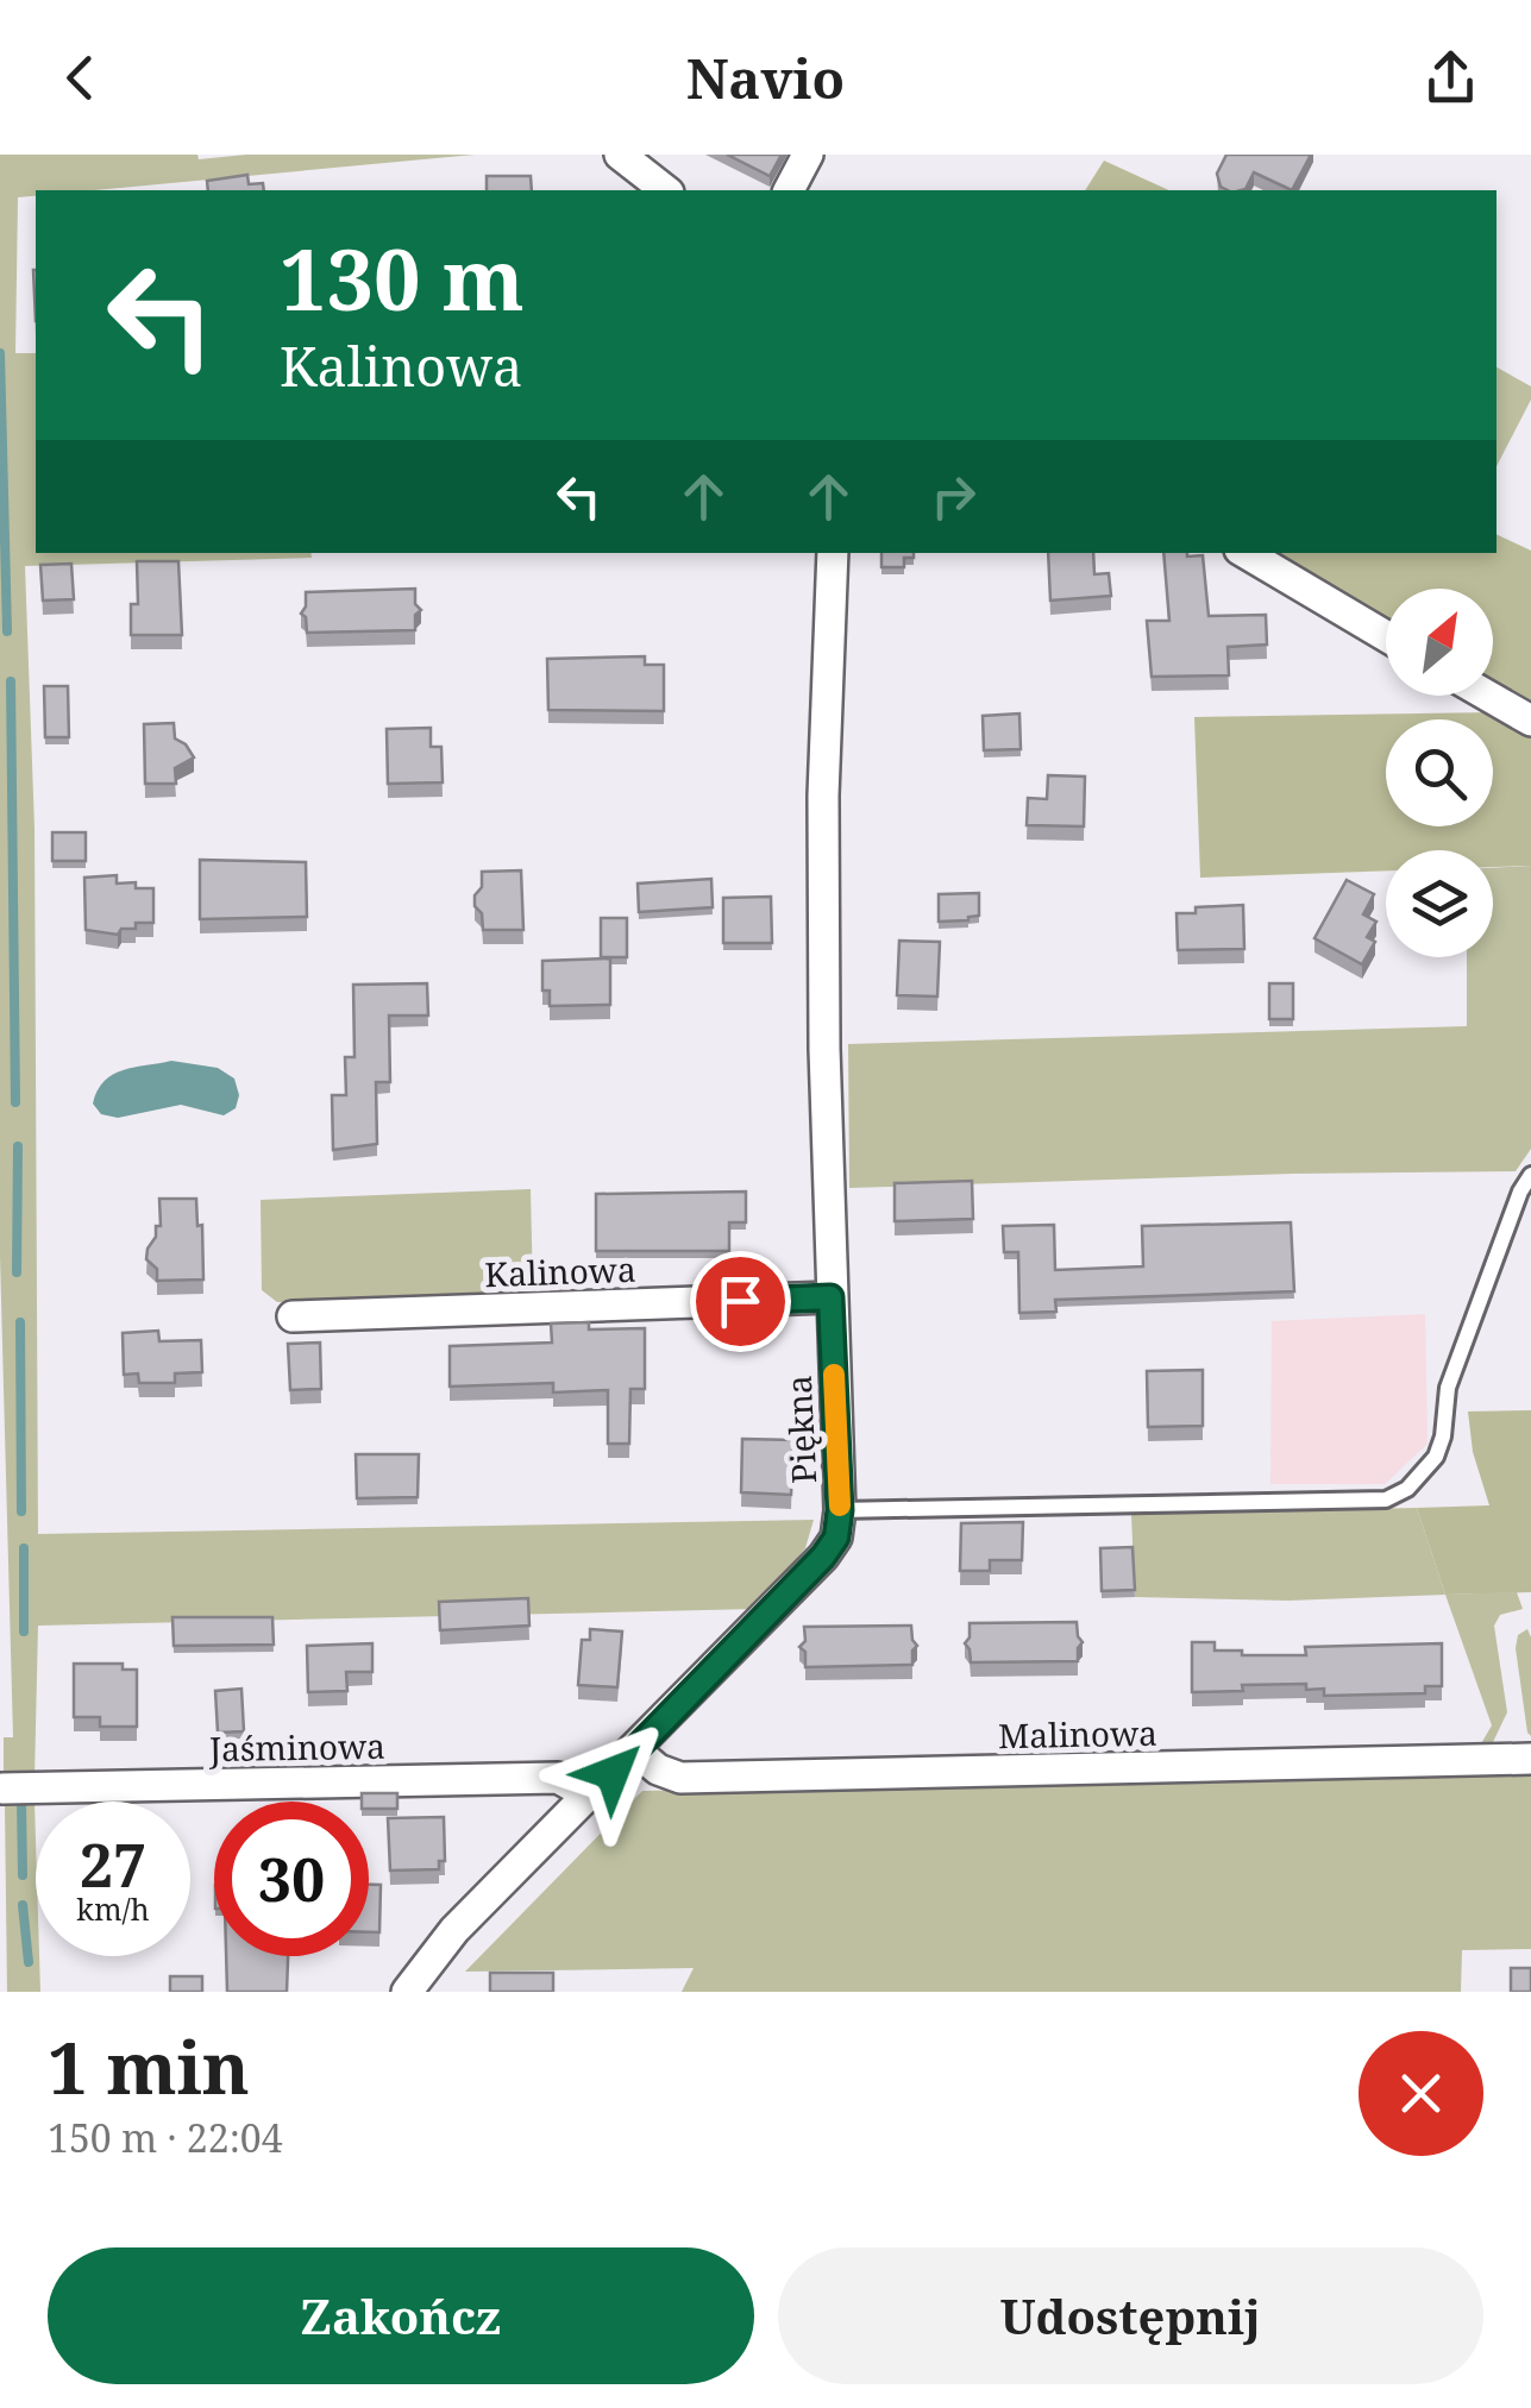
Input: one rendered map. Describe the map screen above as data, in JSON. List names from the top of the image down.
{
  "streets": {
    "street": [
      "Kalinowa",
      "Piękna",
      "Malinowa",
      "Jaśminowa"
    ]
  },
  "crossings": [
    ["Kalinowa", "Piękna"],
    ["Piękna", "Malinowa"],
    ["Piękna", "Jaśminowa"]
  ],
  "north": "top right",
  "page": {
    "header": "Navio",
    "turn": ["130 m", "Kalinowa"],
    "speed": "27 km/h",
    "limit": "30",
    "heading": ["1 min", "150 m · 22:04"],
    "buttons": ["Zakończ", "Udostępnij"]
  }
}
